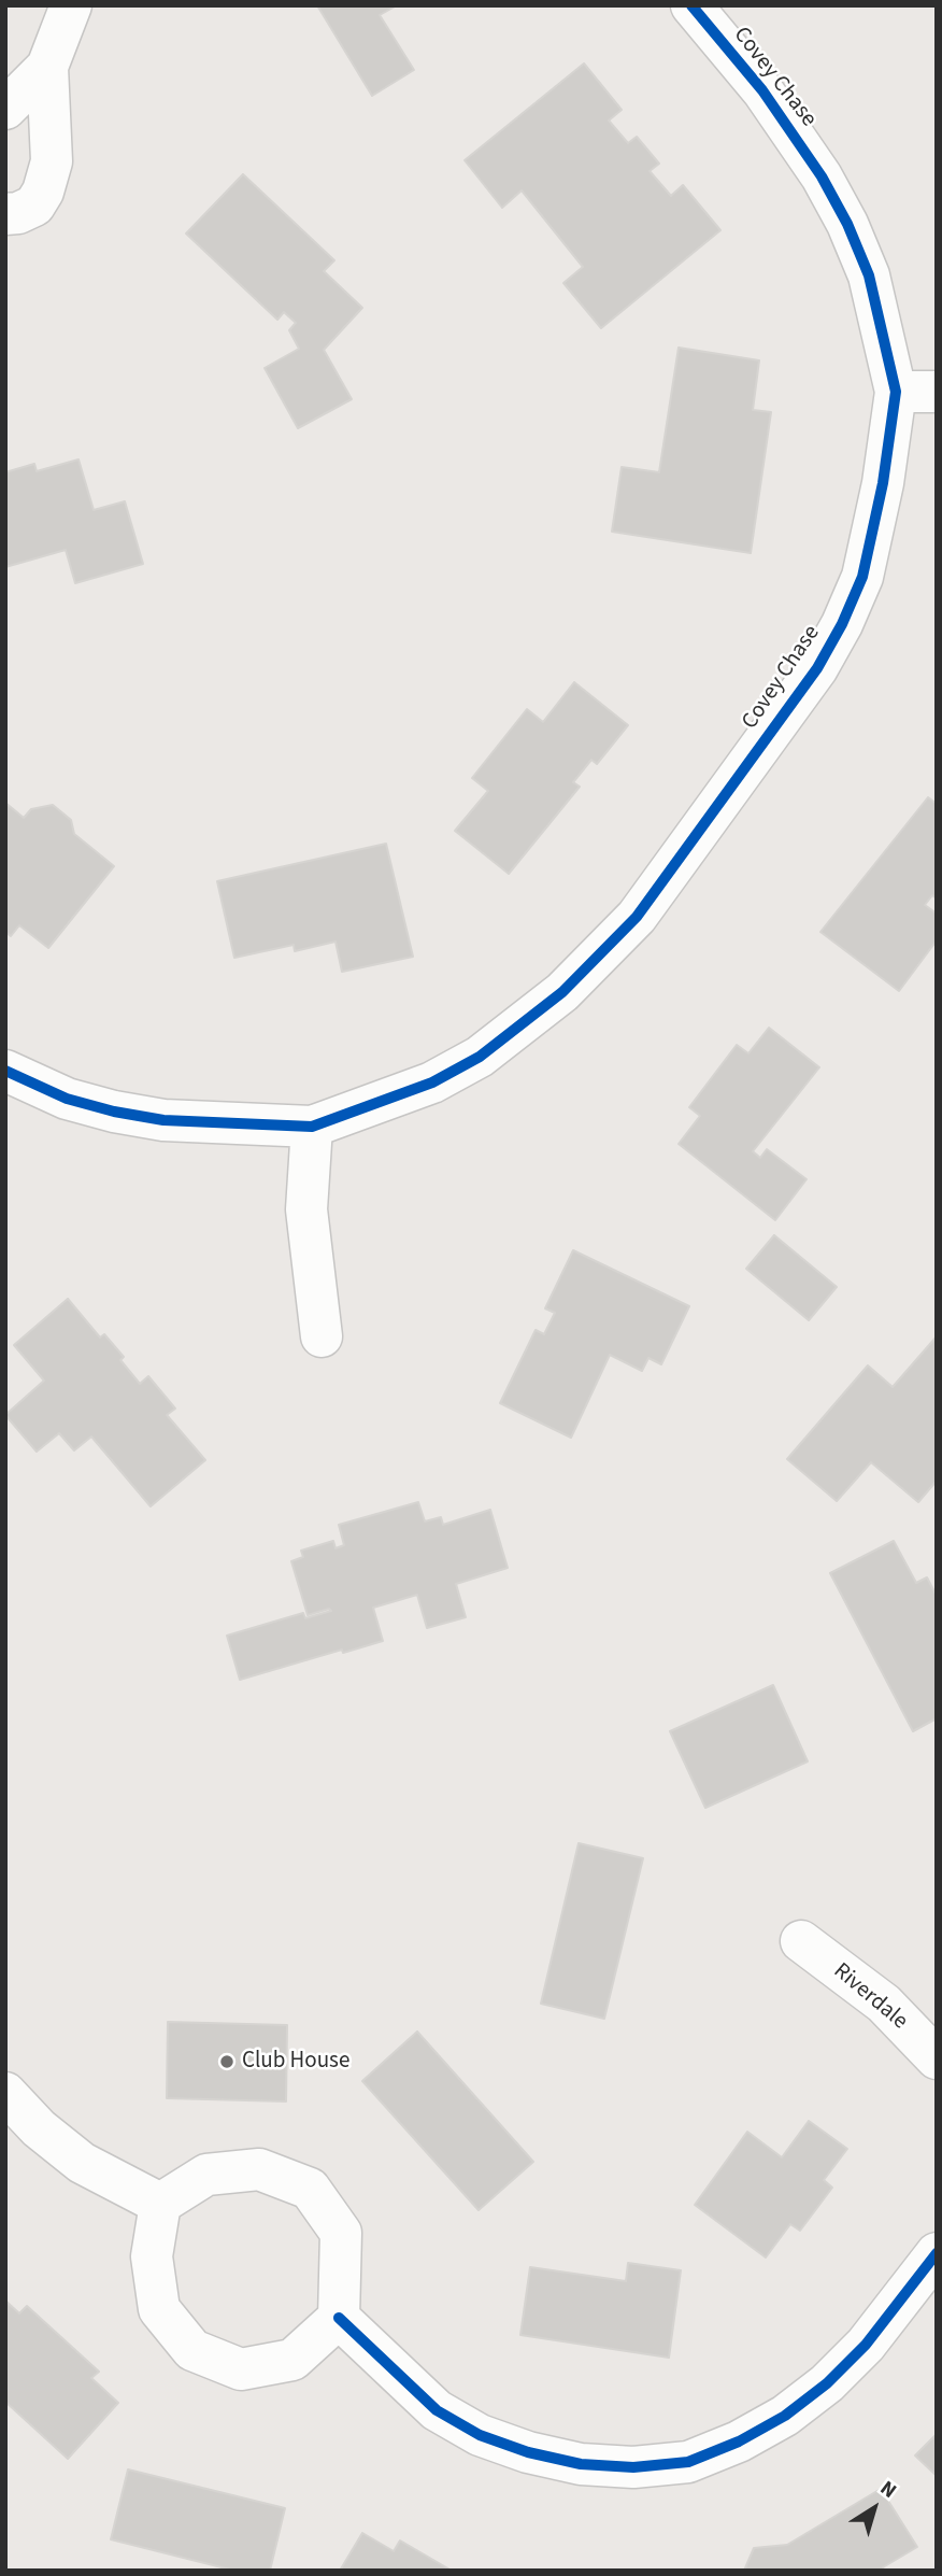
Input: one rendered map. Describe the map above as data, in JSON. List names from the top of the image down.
{
  "streets": {
    "street": ["Covey Chase", "Riverdale"]
  },
  "places": ["Club House"],
  "north": "top right"
}
